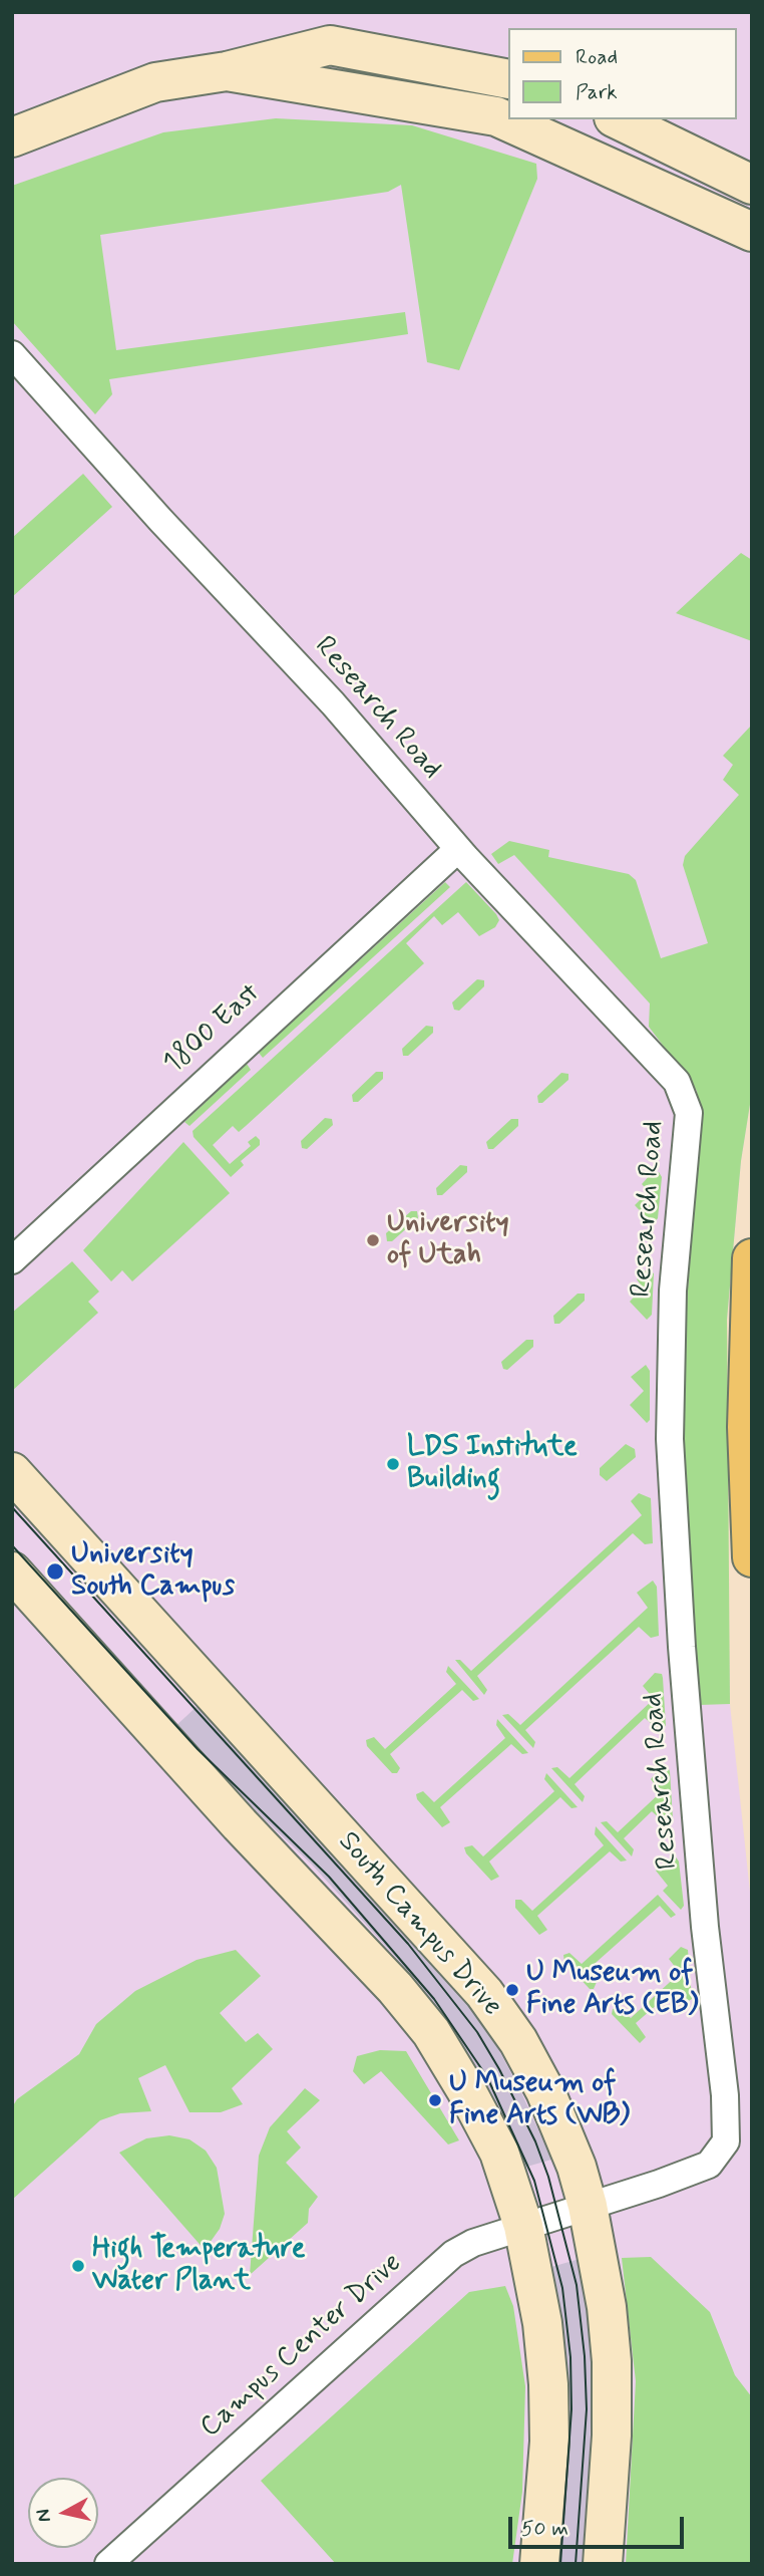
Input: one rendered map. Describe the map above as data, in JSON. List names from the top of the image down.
{
  "streets": {
    "street": [
      "Research Road",
      "1800 East",
      "South Campus Drive",
      "Campus Center Drive"
    ]
  },
  "crossings": [
    ["Research Road", "1800 East"],
    ["Research Road", "South Campus Drive"],
    ["Research Road", "Campus Center Drive"],
    ["South Campus Drive", "Campus Center Drive"]
  ],
  "places": [
    "University of Utah",
    "LDS Institute Building",
    "University South Campus",
    "U Museum of Fine Arts (EB)",
    "U Museum of Fine Arts (WB)",
    "High Temperature Water Plant"
  ],
  "legend": ["Road", "Park"],
  "scale_bar": "50 m",
  "north": "left"
}
